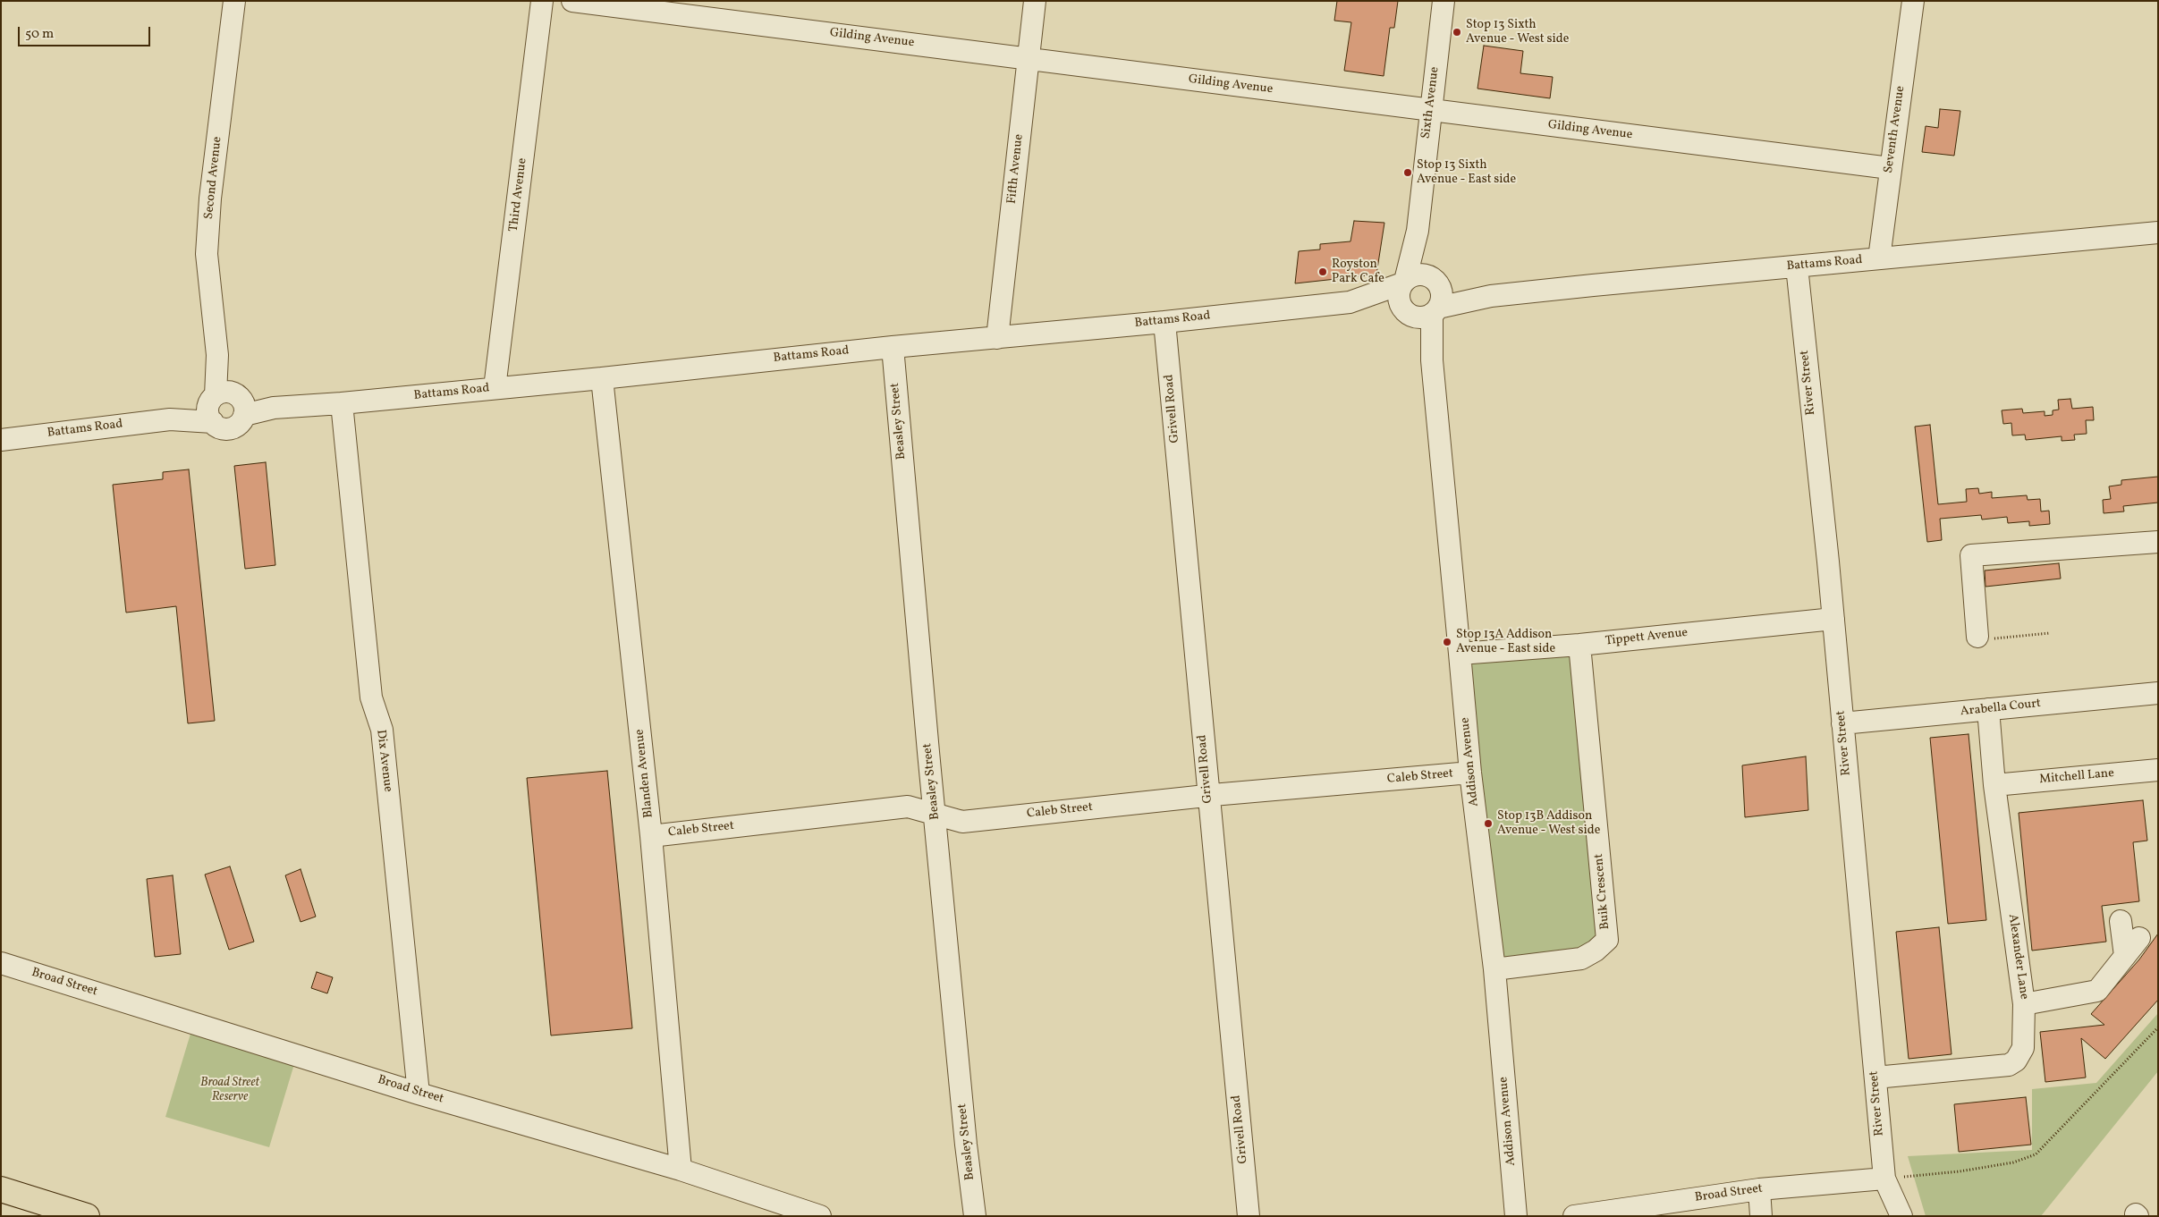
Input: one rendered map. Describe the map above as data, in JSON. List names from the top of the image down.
{
  "streets": {
    "street": [
      "Gilding Avenue",
      "Sixth Avenue",
      "Seventh Avenue",
      "Fifth Avenue",
      "Second Avenue",
      "Third Avenue",
      "Battams Road",
      "River Street",
      "Grivell Road",
      "Beasley Street",
      "Tippett Avenue",
      "Arabella Court",
      "Dix Avenue",
      "Addison Avenue",
      "Blanden Avenue",
      "Caleb Street",
      "Mitchell Lane",
      "Buik Crescent",
      "Alexander Lane",
      "Broad Street"
    ]
  },
  "crossings": [
    ["Gilding Avenue", "Sixth Avenue"],
    ["Gilding Avenue", "Seventh Avenue"],
    ["Gilding Avenue", "Fifth Avenue"],
    ["Sixth Avenue", "Battams Road"],
    ["Sixth Avenue", "Addison Avenue"],
    ["Seventh Avenue", "Battams Road"],
    ["Fifth Avenue", "Battams Road"],
    ["Second Avenue", "Battams Road"],
    ["Third Avenue", "Battams Road"],
    ["Battams Road", "River Street"],
    ["Battams Road", "Grivell Road"],
    ["Battams Road", "Beasley Street"],
    ["Battams Road", "Dix Avenue"],
    ["Battams Road", "Addison Avenue"],
    ["Battams Road", "Blanden Avenue"],
    ["River Street", "Tippett Avenue"],
    ["River Street", "Arabella Court"],
    ["River Street", "Alexander Lane"],
    ["River Street", "Broad Street"],
    ["Grivell Road", "Caleb Street"],
    ["Beasley Street", "Caleb Street"],
    ["Tippett Avenue", "Addison Avenue"],
    ["Tippett Avenue", "Buik Crescent"],
    ["Arabella Court", "Alexander Lane"],
    ["Dix Avenue", "Broad Street"],
    ["Addison Avenue", "Caleb Street"],
    ["Addison Avenue", "Buik Crescent"],
    ["Blanden Avenue", "Caleb Street"],
    ["Blanden Avenue", "Broad Street"],
    ["Mitchell Lane", "Alexander Lane"]
  ],
  "parks": ["Broad Street Reserve"],
  "places": [
    "Stop 13 Sixth Avenue - West side",
    "Stop 13 Sixth Avenue - East side",
    "Royston Park Cafe",
    "Stop 13A Addison Avenue - East side",
    "Stop 13B Addison Avenue - West side"
  ],
  "scale_bar": "50 m"
}
